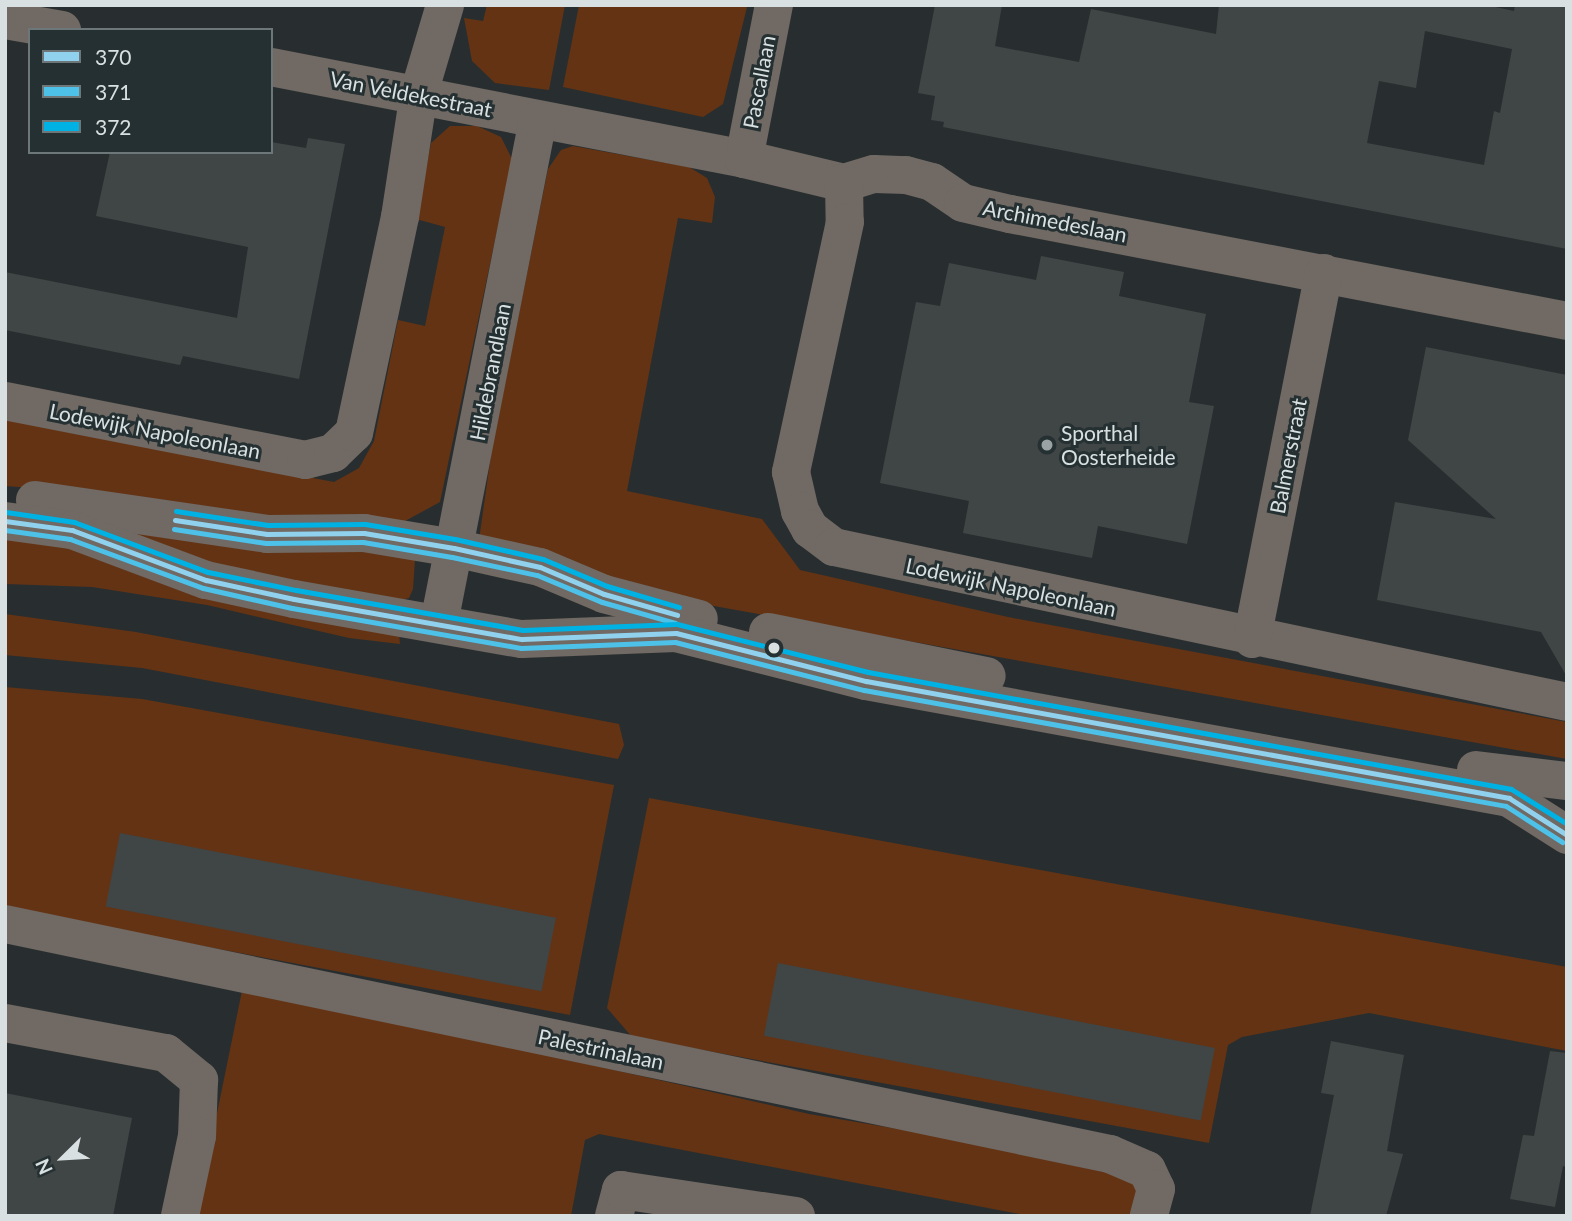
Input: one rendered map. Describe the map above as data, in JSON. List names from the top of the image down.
{
  "streets": {
    "street": [
      "Pascallaan",
      "Van Veldekestraat",
      "Archimedeslaan",
      "Hildebrandlaan",
      "Lodewijk Napoleonlaan",
      "Balmerstraat",
      "Palestrinalaan"
    ]
  },
  "crossings": [
    ["Pascallaan", "Archimedeslaan"],
    ["Van Veldekestraat", "Archimedeslaan"],
    ["Van Veldekestraat", "Hildebrandlaan"],
    ["Van Veldekestraat", "Lodewijk Napoleonlaan"],
    ["Archimedeslaan", "Hildebrandlaan"],
    ["Archimedeslaan", "Lodewijk Napoleonlaan"],
    ["Archimedeslaan", "Balmerstraat"],
    ["Lodewijk Napoleonlaan", "Balmerstraat"]
  ],
  "places": ["Sporthal Oosterheide"],
  "lines": ["transit line 372", "transit line 370", "transit line 371"],
  "legend": ["370", "371", "372"],
  "north": "bottom left"
}
